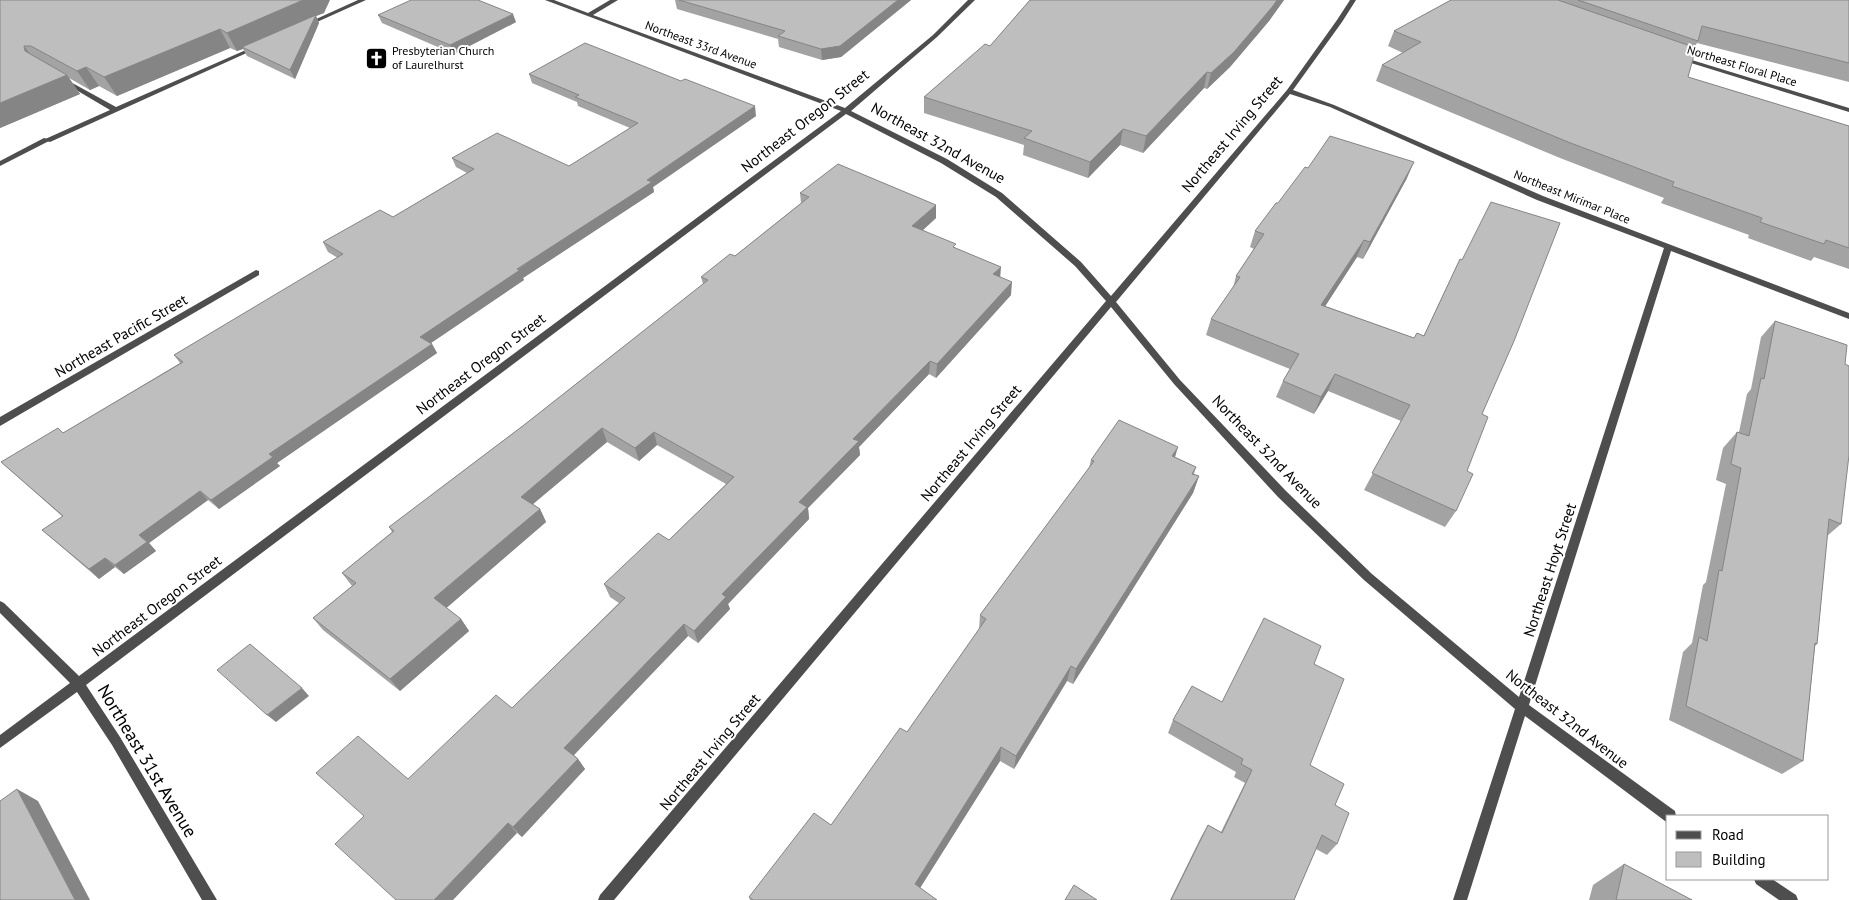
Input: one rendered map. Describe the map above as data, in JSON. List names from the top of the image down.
{
  "streets": {
    "street": [
      "Northeast 33rd Avenue",
      "Northeast Floral Place",
      "Northeast Oregon Street",
      "Northeast Irving Street",
      "Northeast 32nd Avenue",
      "Northeast Mirimar Place",
      "Northeast Pacific Street",
      "Northeast Hoyt Street",
      "Northeast 31st Avenue"
    ]
  },
  "crossings": [
    ["Northeast 33rd Avenue", "Northeast Oregon Street"],
    ["Northeast 33rd Avenue", "Northeast 32nd Avenue"],
    ["Northeast Oregon Street", "Northeast 32nd Avenue"],
    ["Northeast Oregon Street", "Northeast 31st Avenue"],
    ["Northeast Irving Street", "Northeast 32nd Avenue"],
    ["Northeast Irving Street", "Northeast Mirimar Place"],
    ["Northeast 32nd Avenue", "Northeast Hoyt Street"],
    ["Northeast Mirimar Place", "Northeast Hoyt Street"]
  ],
  "places": {
    "church": ["Presbyterian Church of Laurelhurst"]
  },
  "legend": ["Road", "Building"]
}
